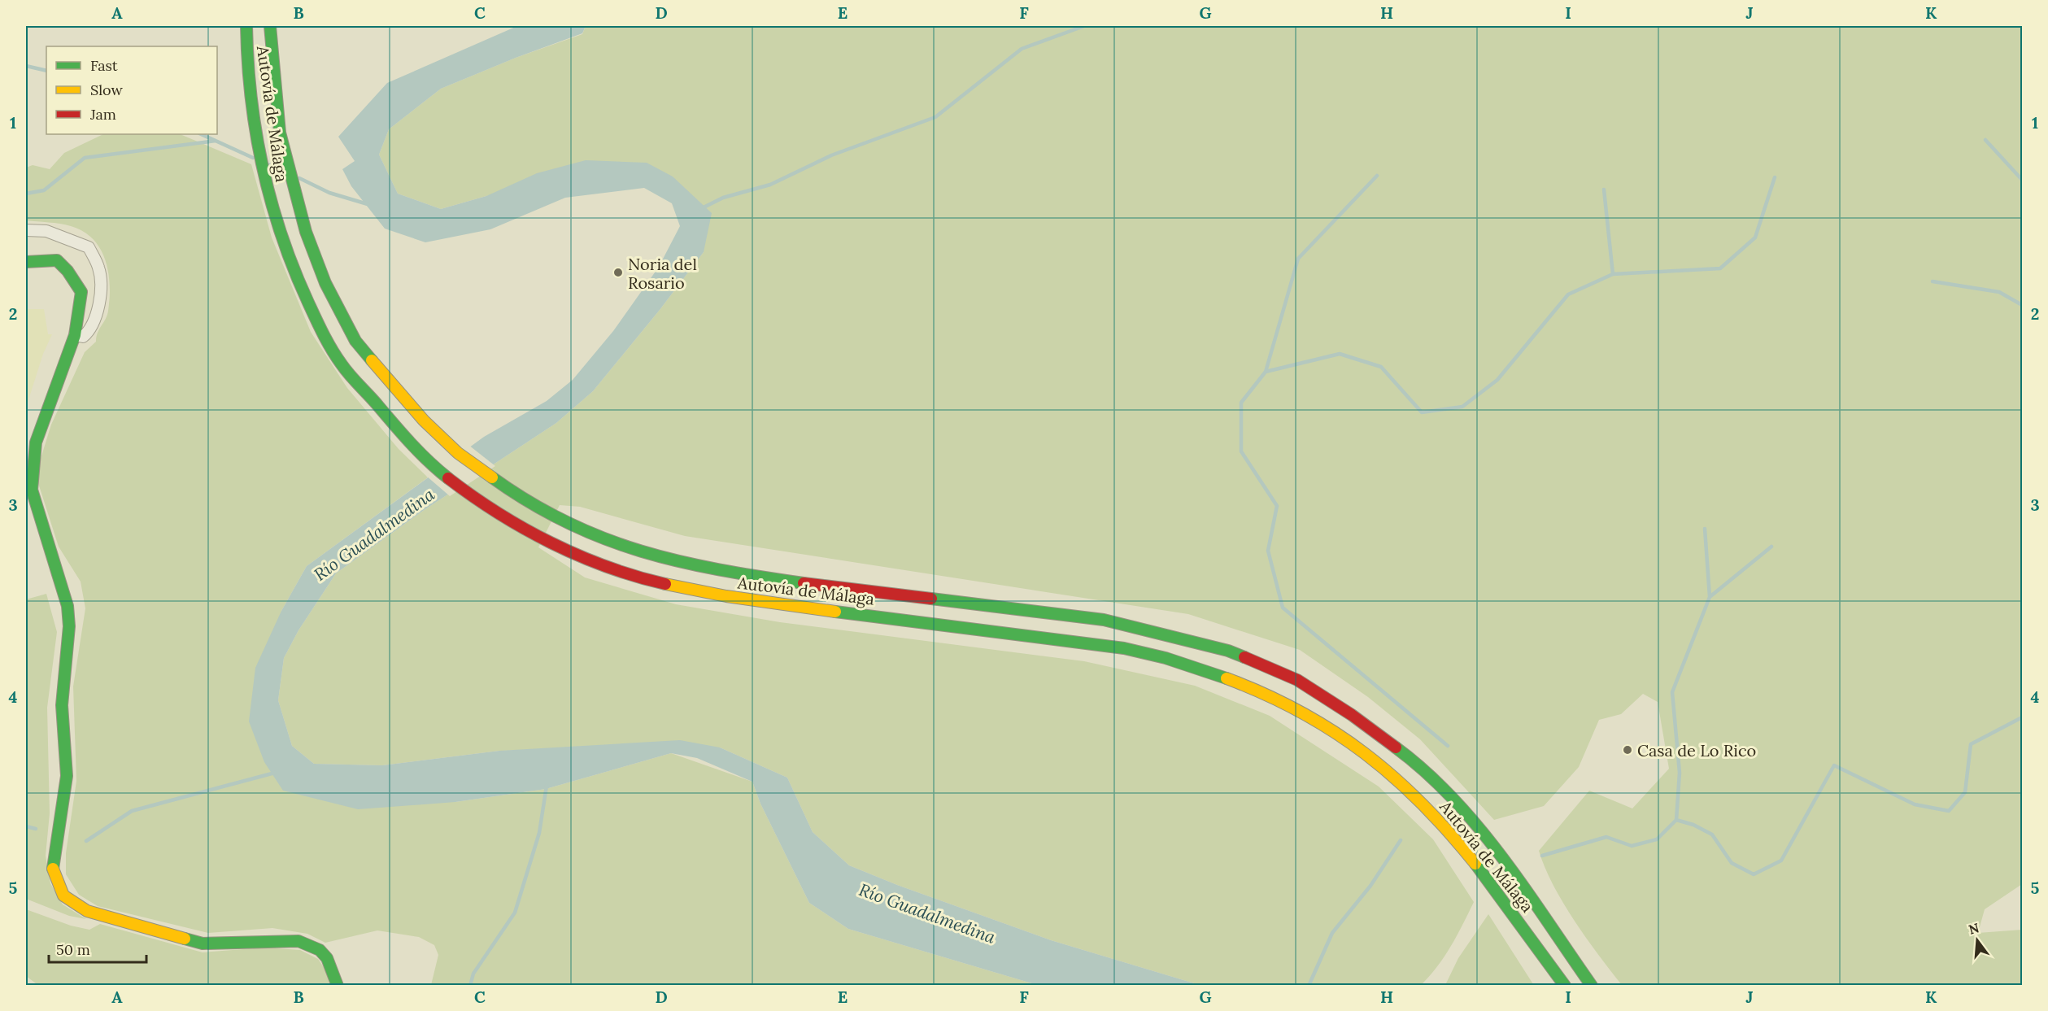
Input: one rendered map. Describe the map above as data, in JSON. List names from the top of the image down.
{
  "streets": {
    "main road": ["Autovía de Málaga"]
  },
  "water": ["Río Guadalmedina"],
  "places": ["Noria del Rosario", "Casa de Lo Rico"],
  "legend": ["Fast", "Slow", "Jam"],
  "scale_bar": "50 m",
  "north": "top",
  "grid": {
    "columns": [
      "A",
      "B",
      "C",
      "D",
      "E",
      "F",
      "G",
      "H",
      "I",
      "J",
      "K"
    ],
    "rows": [
      "1",
      "2",
      "3",
      "4",
      "5"
    ]
  }
}
